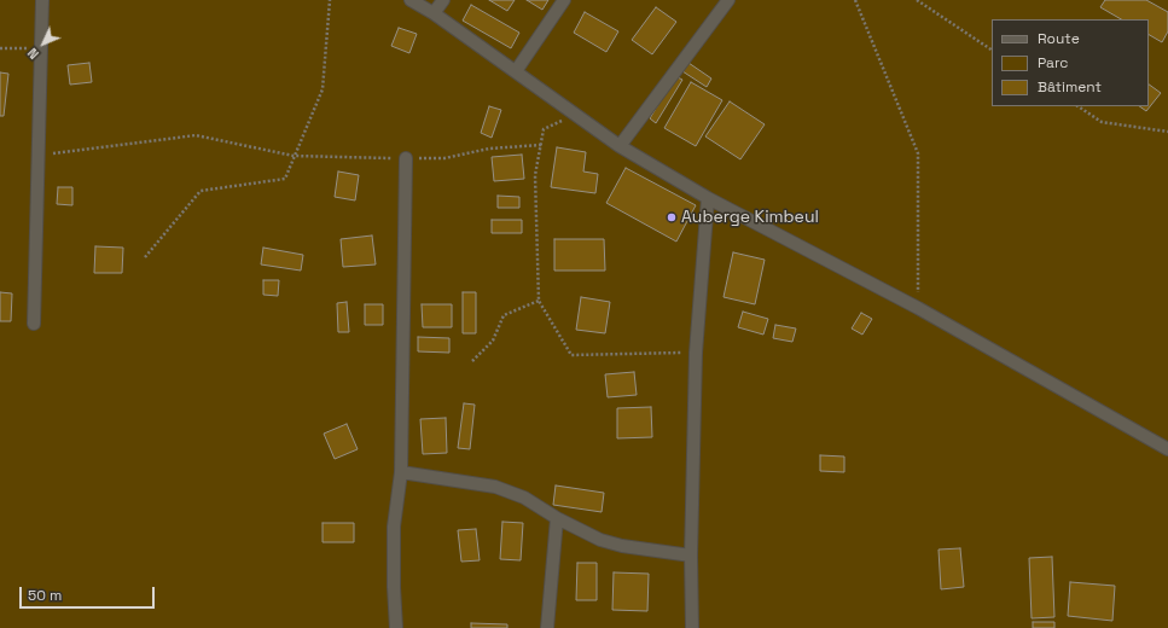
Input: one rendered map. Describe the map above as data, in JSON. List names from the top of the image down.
{
  "places": ["Auberge Kimbeul"],
  "legend": ["Route", "Parc", "Bâtiment"],
  "scale_bar": "50 m",
  "north": "bottom left"
}
